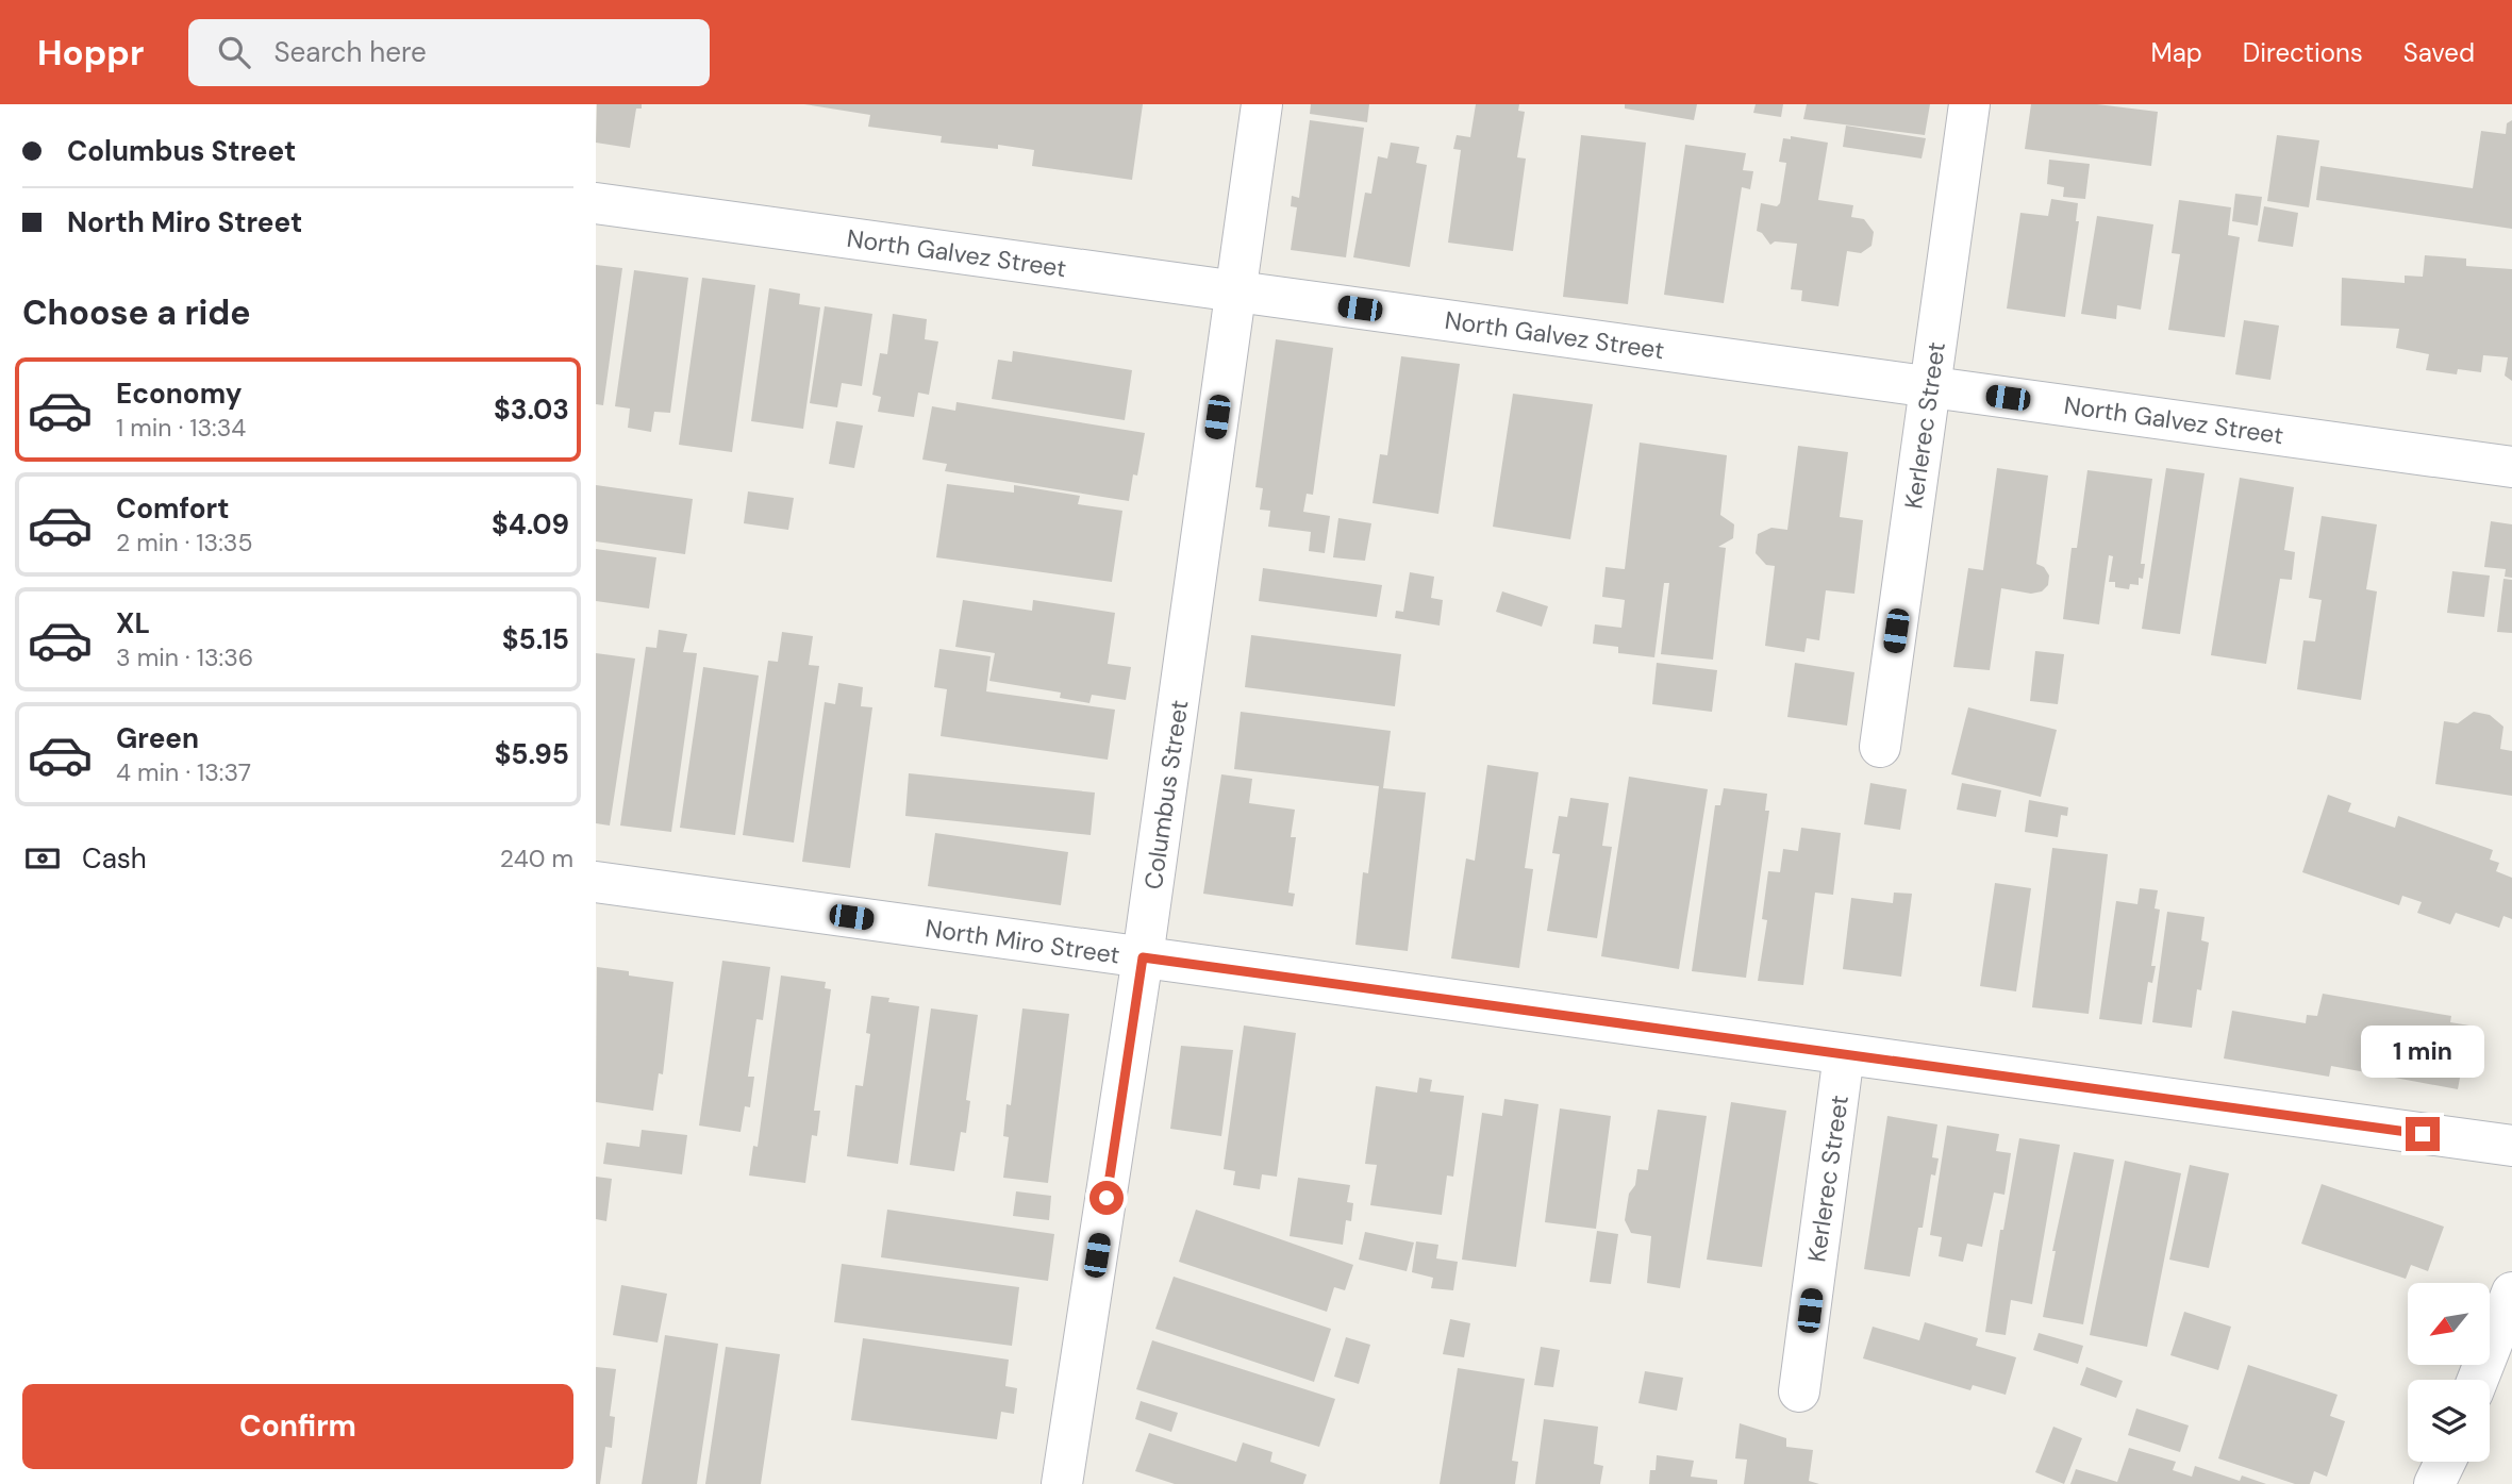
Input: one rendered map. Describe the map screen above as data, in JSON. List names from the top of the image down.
{
  "streets": {
    "street": [
      "North Galvez Street",
      "Kerlerec Street",
      "Columbus Street",
      "North Miro Street"
    ]
  },
  "crossings": [
    ["North Galvez Street", "Kerlerec Street"],
    ["North Galvez Street", "Columbus Street"],
    ["Kerlerec Street", "North Miro Street"],
    ["Columbus Street", "North Miro Street"]
  ],
  "north": "bottom left",
  "page": {
    "header": "Hoppr",
    "search": "Search here",
    "nav": ["Map", "Directions", "Saved"],
    "banner": ["Columbus Street", "North Miro Street"],
    "heading": "Choose a ride",
    "list": [
      {
        "name": "Economy",
        "note": "1 min · 13:34",
        "value": "$3.03"
      },
      {
        "name": "Comfort",
        "note": "2 min · 13:35",
        "value": "$4.09"
      },
      {
        "name": "XL",
        "note": "3 min · 13:36",
        "value": "$5.15"
      },
      {
        "name": "Green",
        "note": "4 min · 13:37",
        "value": "$5.95"
      }
    ],
    "pay": ["Cash", "240 m"],
    "bubble": "1 min",
    "buttons": "Confirm"
  }
}
